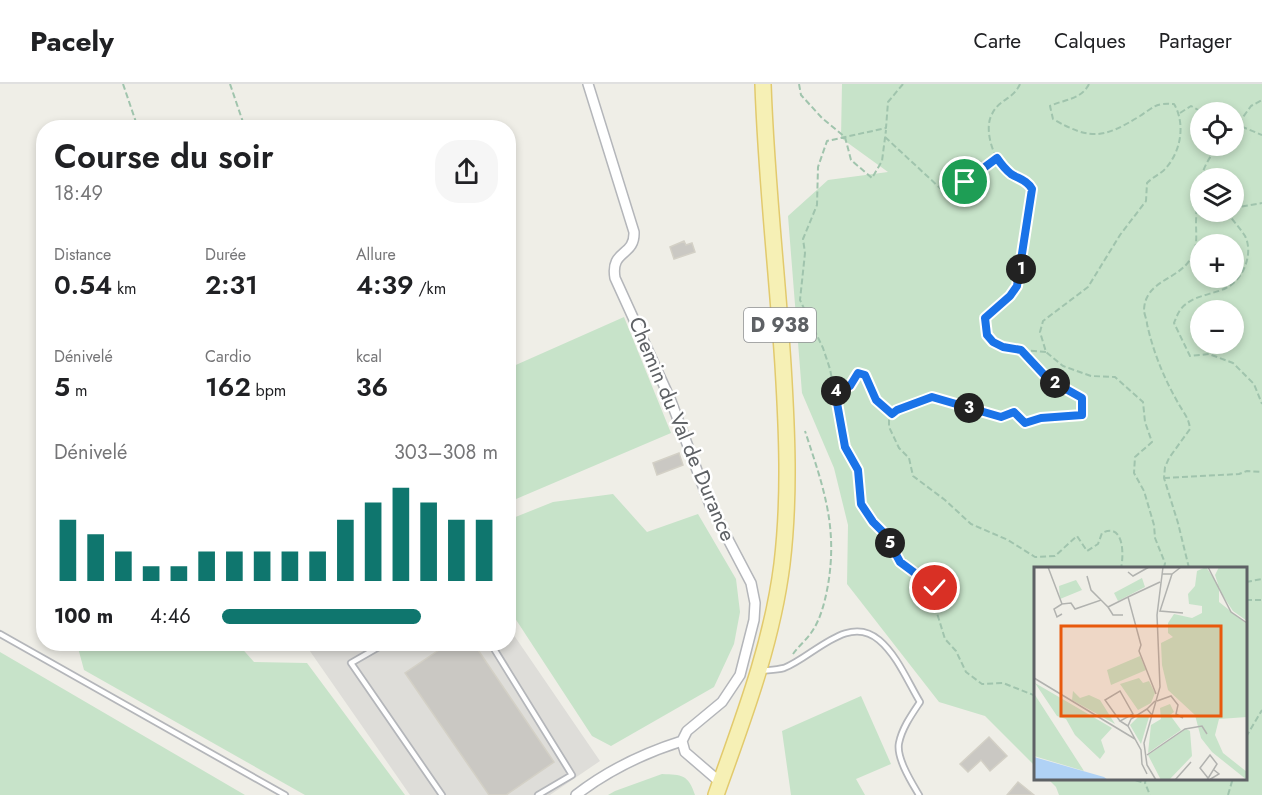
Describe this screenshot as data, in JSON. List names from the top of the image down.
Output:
{
  "streets": {
    "main road": ["D 938"],
    "street": ["Chemin du Val de Durance"]
  },
  "page": {
    "header": "Pacely",
    "nav": ["Carte", "Calques", "Partager"],
    "map_buttons": ["+", "−"],
    "heading": ["Course du soir", "18:49"],
    "stats": [
      ["Distance", "0.54 km"],
      ["Durée", "2:31"],
      ["Allure", "4:39 /km"],
      ["Dénivelé", "5 m"],
      ["Cardio", "162 bpm"],
      ["kcal", "36"]
    ],
    "pins": [
      "1",
      "2",
      "4",
      "3",
      "5"
    ],
    "chart": ["Dénivelé", "303–308 m"],
    "list": [
      {
        "name": "100 m",
        "note": "4:46"
      }
    ]
  }
}
